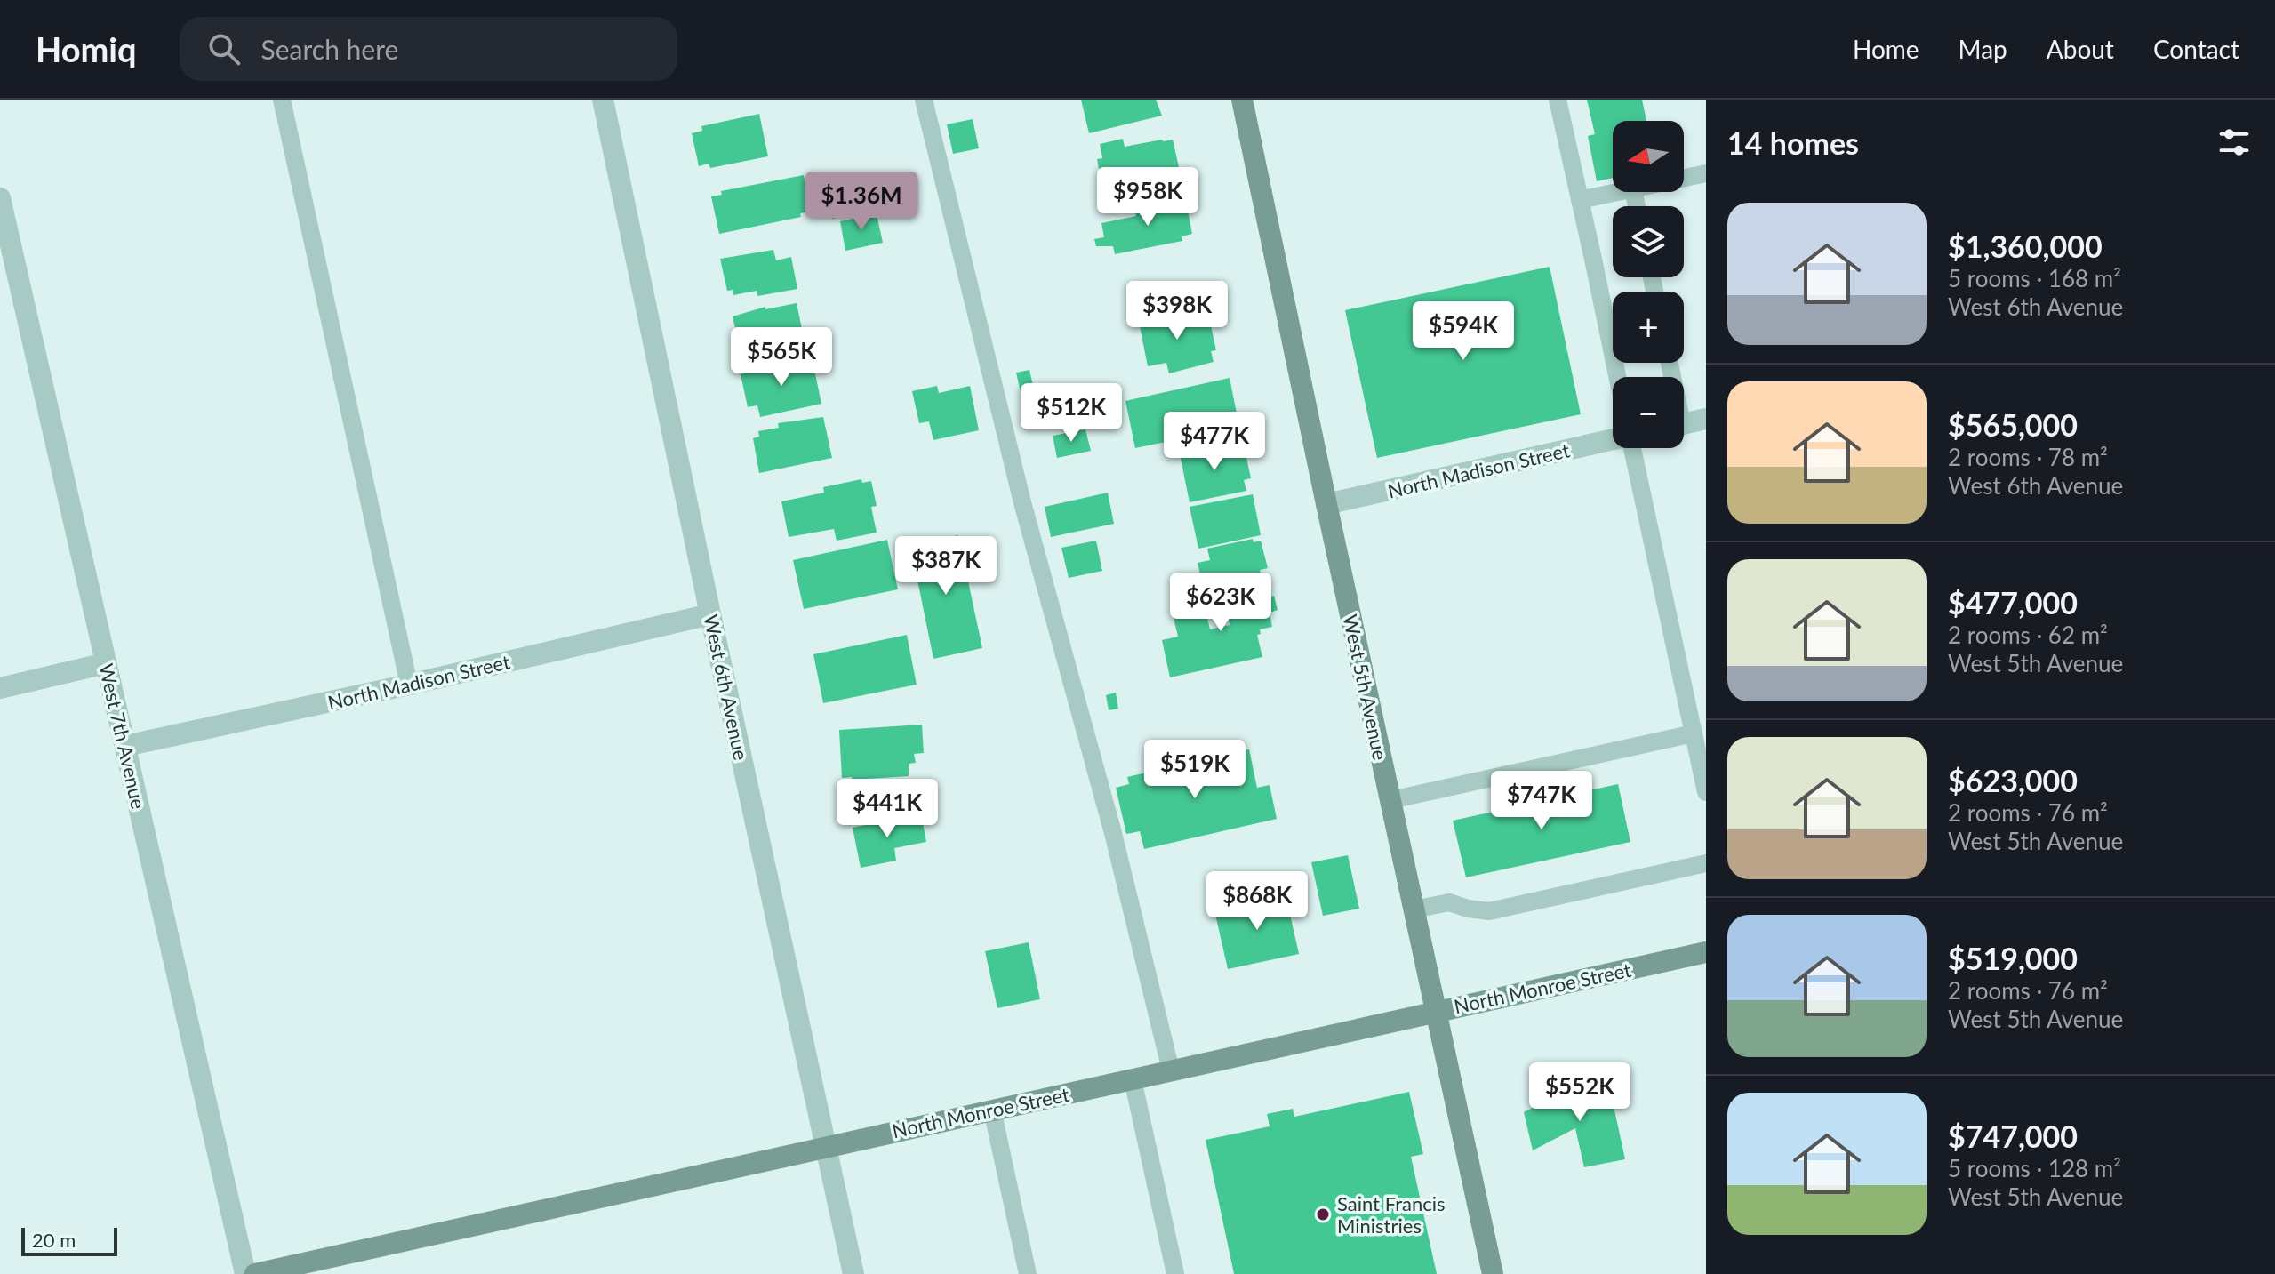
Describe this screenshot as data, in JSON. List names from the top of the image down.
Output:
{
  "streets": {
    "street": [
      "North Madison Street",
      "West 6th Avenue",
      "West 5th Avenue",
      "West 7th Avenue",
      "North Monroe Street"
    ]
  },
  "crossings": [
    ["North Madison Street", "West 6th Avenue"],
    ["North Madison Street", "West 5th Avenue"],
    ["North Madison Street", "West 7th Avenue"],
    ["West 6th Avenue", "North Monroe Street"],
    ["West 5th Avenue", "North Monroe Street"]
  ],
  "places": ["Saint Francis Ministries"],
  "scale_bar": "20 m",
  "north": "left",
  "page": {
    "header": "Homiq",
    "search": "Search here",
    "nav": [
      "Home",
      "Map",
      "About",
      "Contact"
    ],
    "heading": "14 homes",
    "map_buttons": ["+", "−"],
    "price": [
      "$958K",
      "$1.36M",
      "$398K",
      "$594K",
      "$565K",
      "$512K",
      "$477K",
      "$387K",
      "$623K",
      "$519K",
      "$747K",
      "$441K",
      "$868K",
      "$552K"
    ],
    "list": [
      {
        "name": "$1,360,000",
        "note": "5 rooms · 168 m² · West 6th Avenue"
      },
      {
        "name": "$565,000",
        "note": "2 rooms · 78 m² · West 6th Avenue"
      },
      {
        "name": "$477,000",
        "note": "2 rooms · 62 m² · West 5th Avenue"
      },
      {
        "name": "$623,000",
        "note": "2 rooms · 76 m² · West 5th Avenue"
      },
      {
        "name": "$519,000",
        "note": "2 rooms · 76 m² · West 5th Avenue"
      },
      {
        "name": "$747,000",
        "note": "5 rooms · 128 m² · West 5th Avenue"
      }
    ],
    "scale": "20 m"
  }
}
